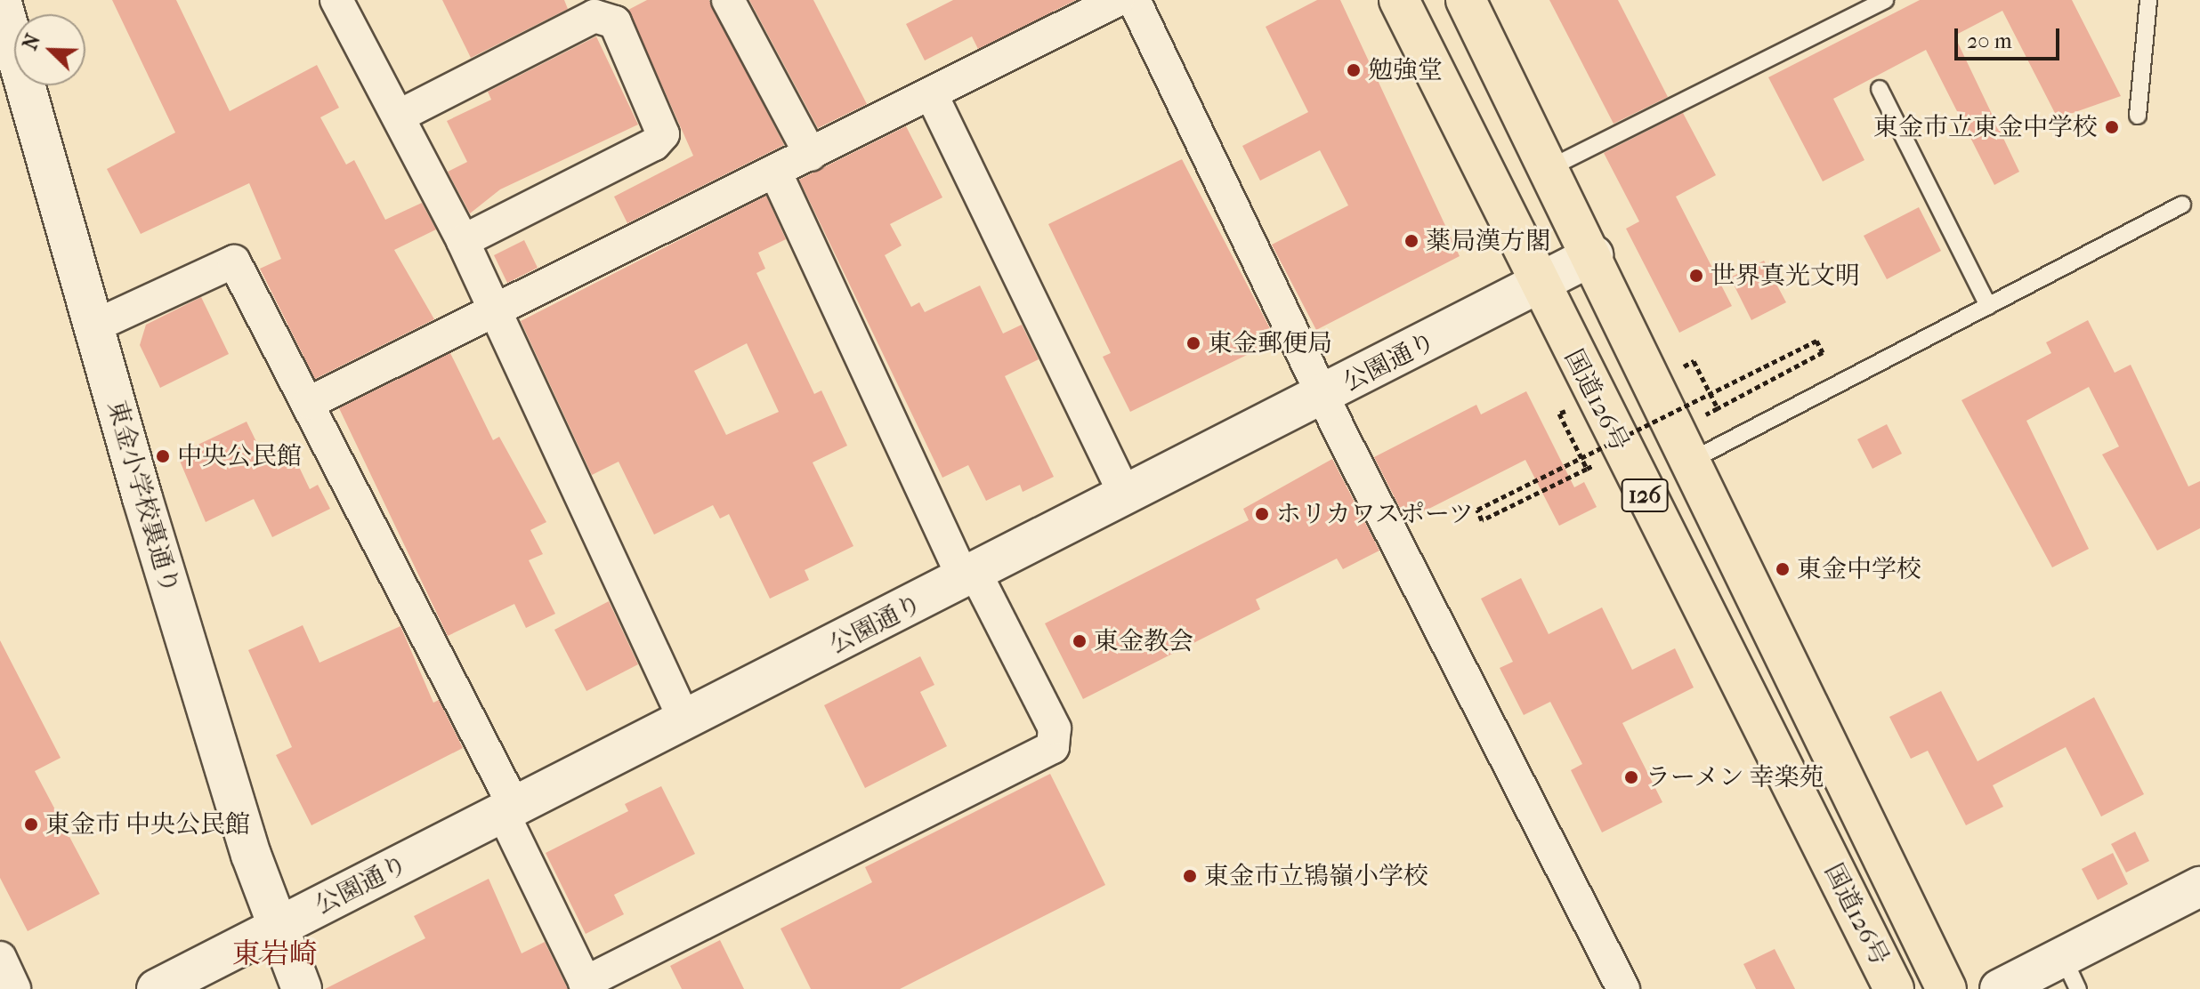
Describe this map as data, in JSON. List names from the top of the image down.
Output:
{
  "streets": {
    "highway": ["国道126号", "126"],
    "street": ["公園通り", "東金小学校裏通り"]
  },
  "crossings": [
    ["公園通り", "国道126号"],
    ["公園通り", "東金小学校裏通り"]
  ],
  "districts": ["東岩崎"],
  "places": [
    "勉強堂",
    "東金市立東金中学校",
    "薬局漢方閣",
    "世界真光文明",
    "東金郵便局",
    "中央公民館",
    "ホリカワスポーツ",
    "東金中学校",
    "東金教会",
    "ラーメン 幸楽苑",
    "東金市 中央公民館",
    "東金市立鴇嶺小学校"
  ],
  "scale_bar": "20 m",
  "north": "top left"
}
